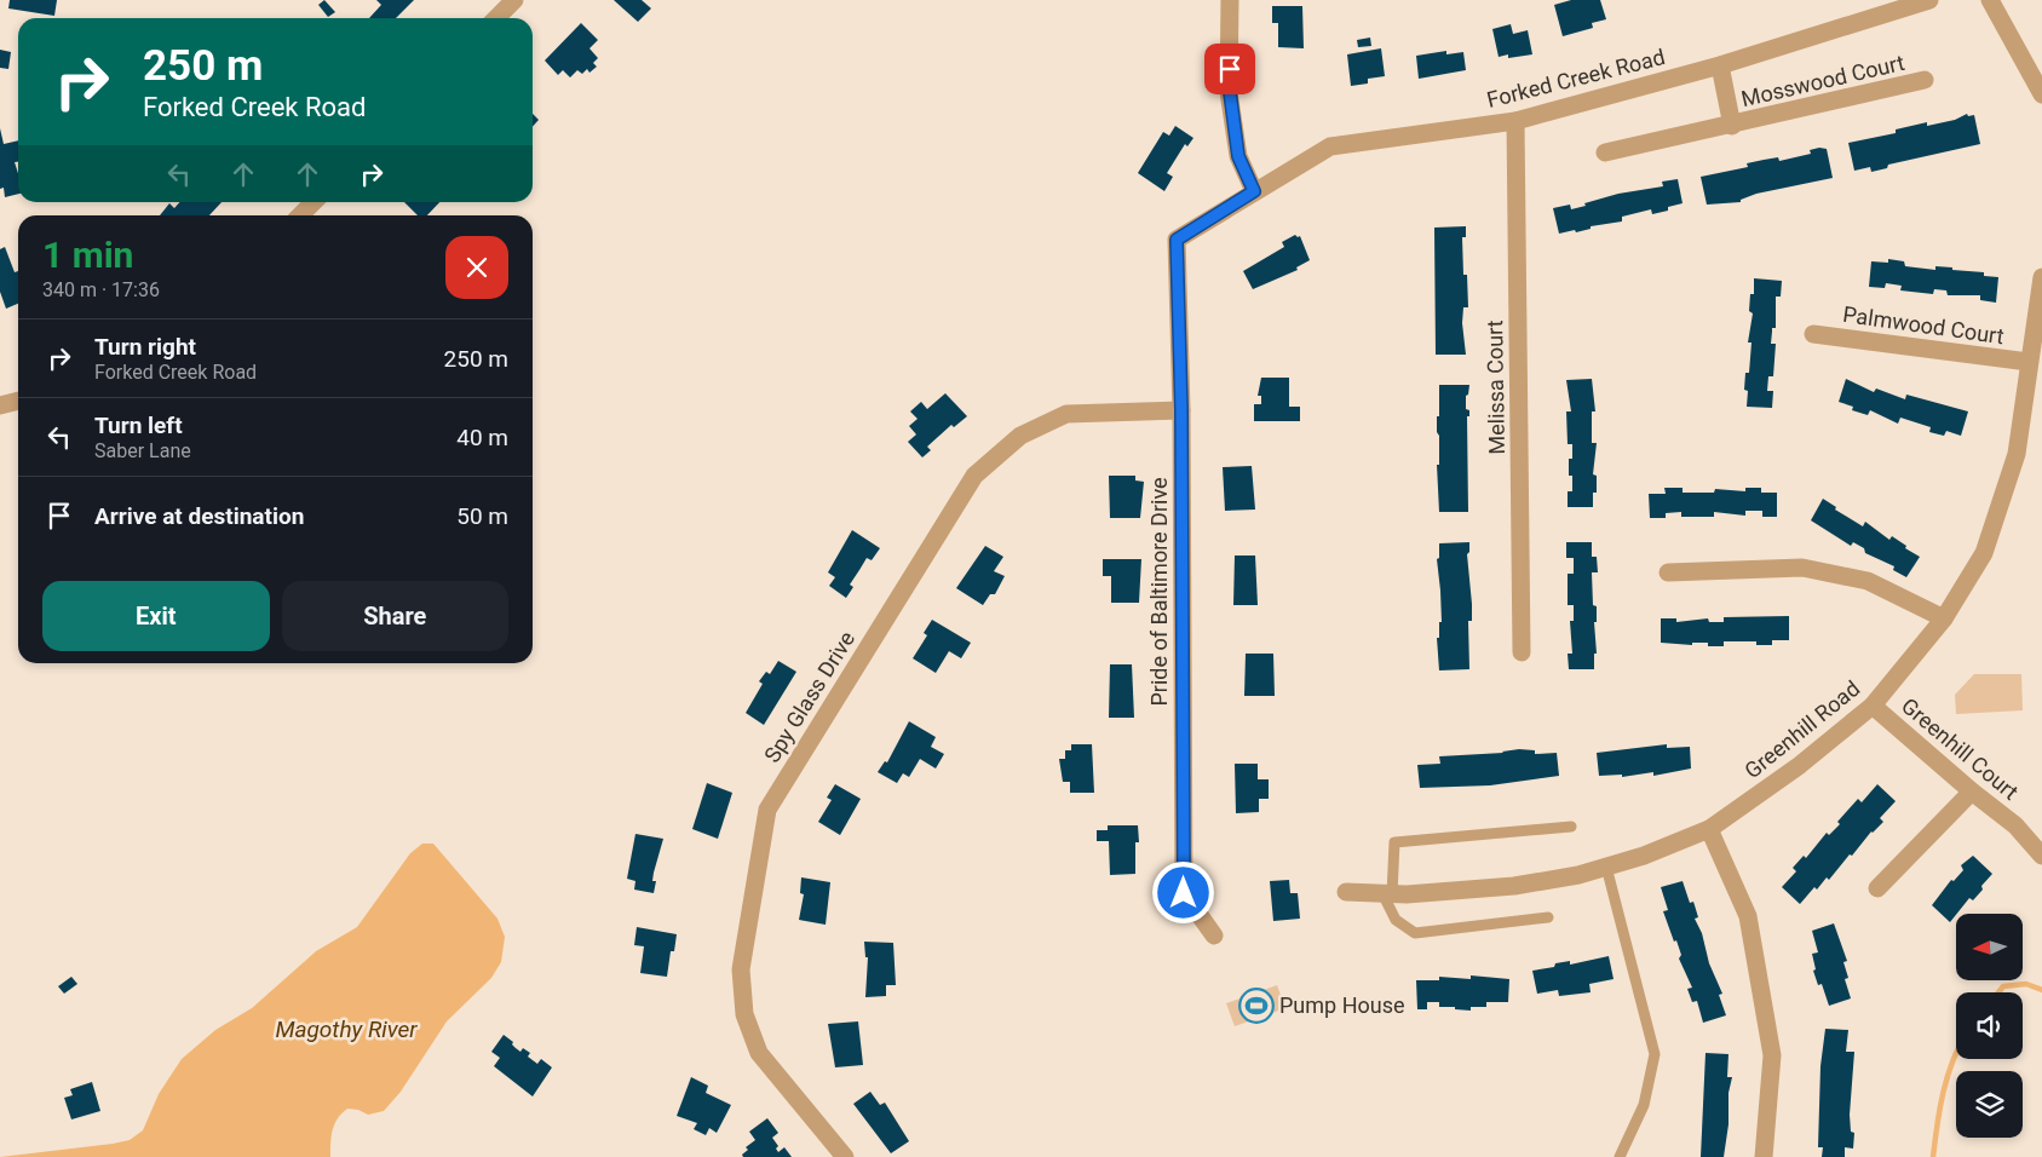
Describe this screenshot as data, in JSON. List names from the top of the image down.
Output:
{
  "streets": {
    "street": [
      "Forked Creek Road",
      "Mosswood Court",
      "Palmwood Court",
      "Melissa Court",
      "Pride of Baltimore Drive",
      "Spy Glass Drive",
      "Greenhill Road",
      "Greenhill Court"
    ]
  },
  "crossings": [
    ["Forked Creek Road", "Mosswood Court"],
    ["Forked Creek Road", "Melissa Court"],
    ["Forked Creek Road", "Pride of Baltimore Drive"],
    ["Palmwood Court", "Greenhill Road"],
    ["Pride of Baltimore Drive", "Spy Glass Drive"],
    ["Greenhill Road", "Greenhill Court"]
  ],
  "water": ["Magothy River"],
  "places": {
    "sports": ["Pump House"]
  },
  "north": "left",
  "page": {
    "turn": ["250 m", "Forked Creek Road"],
    "heading": ["1 min", "340 m · 17:36"],
    "list": [
      {
        "name": "Turn right",
        "note": "Forked Creek Road",
        "value": "250 m"
      },
      {
        "name": "Turn left",
        "note": "Saber Lane",
        "value": "40 m"
      },
      {
        "name": "Arrive at destination",
        "value": "50 m"
      }
    ],
    "buttons": ["Exit", "Share"]
  }
}
